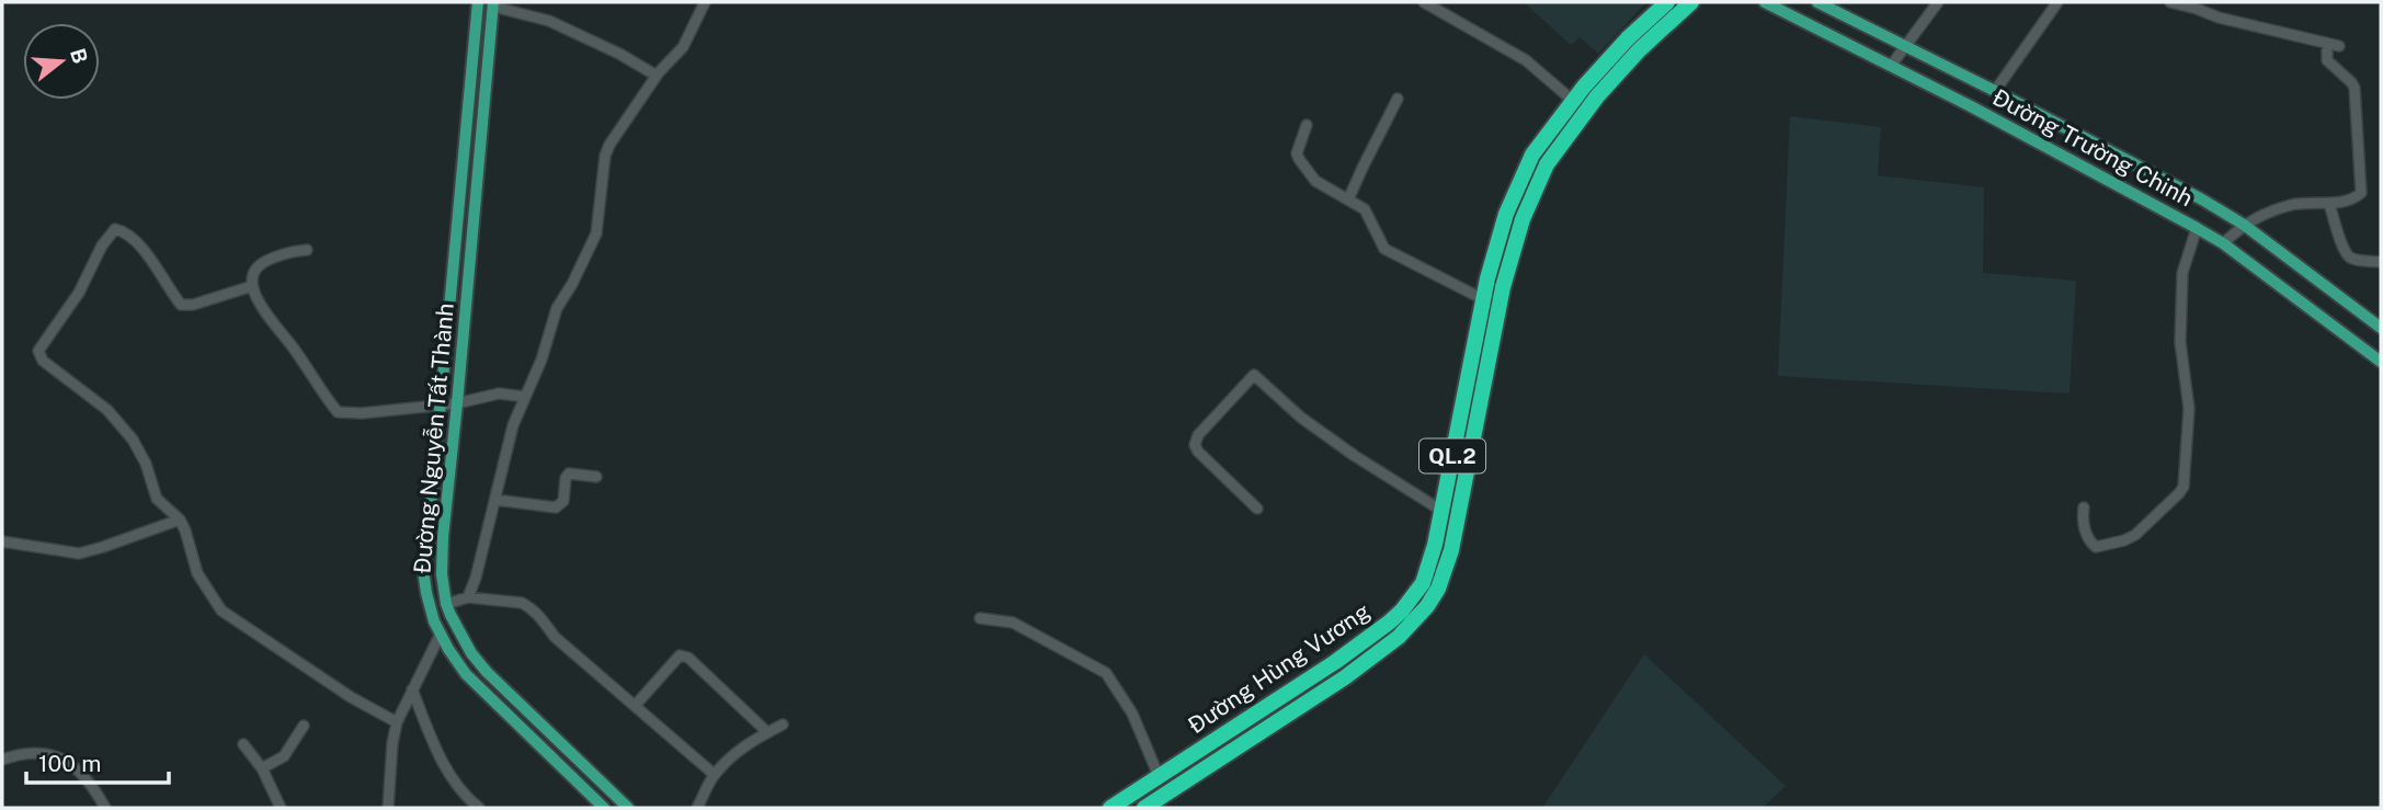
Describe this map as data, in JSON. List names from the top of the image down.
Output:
{
  "streets": {
    "highway": ["QL.2", "Đường Hùng Vương"],
    "main road": ["Đường Trường Chinh", "Đường Nguyễn Tất Thành"]
  },
  "scale_bar": "100 m",
  "north": "right"
}
